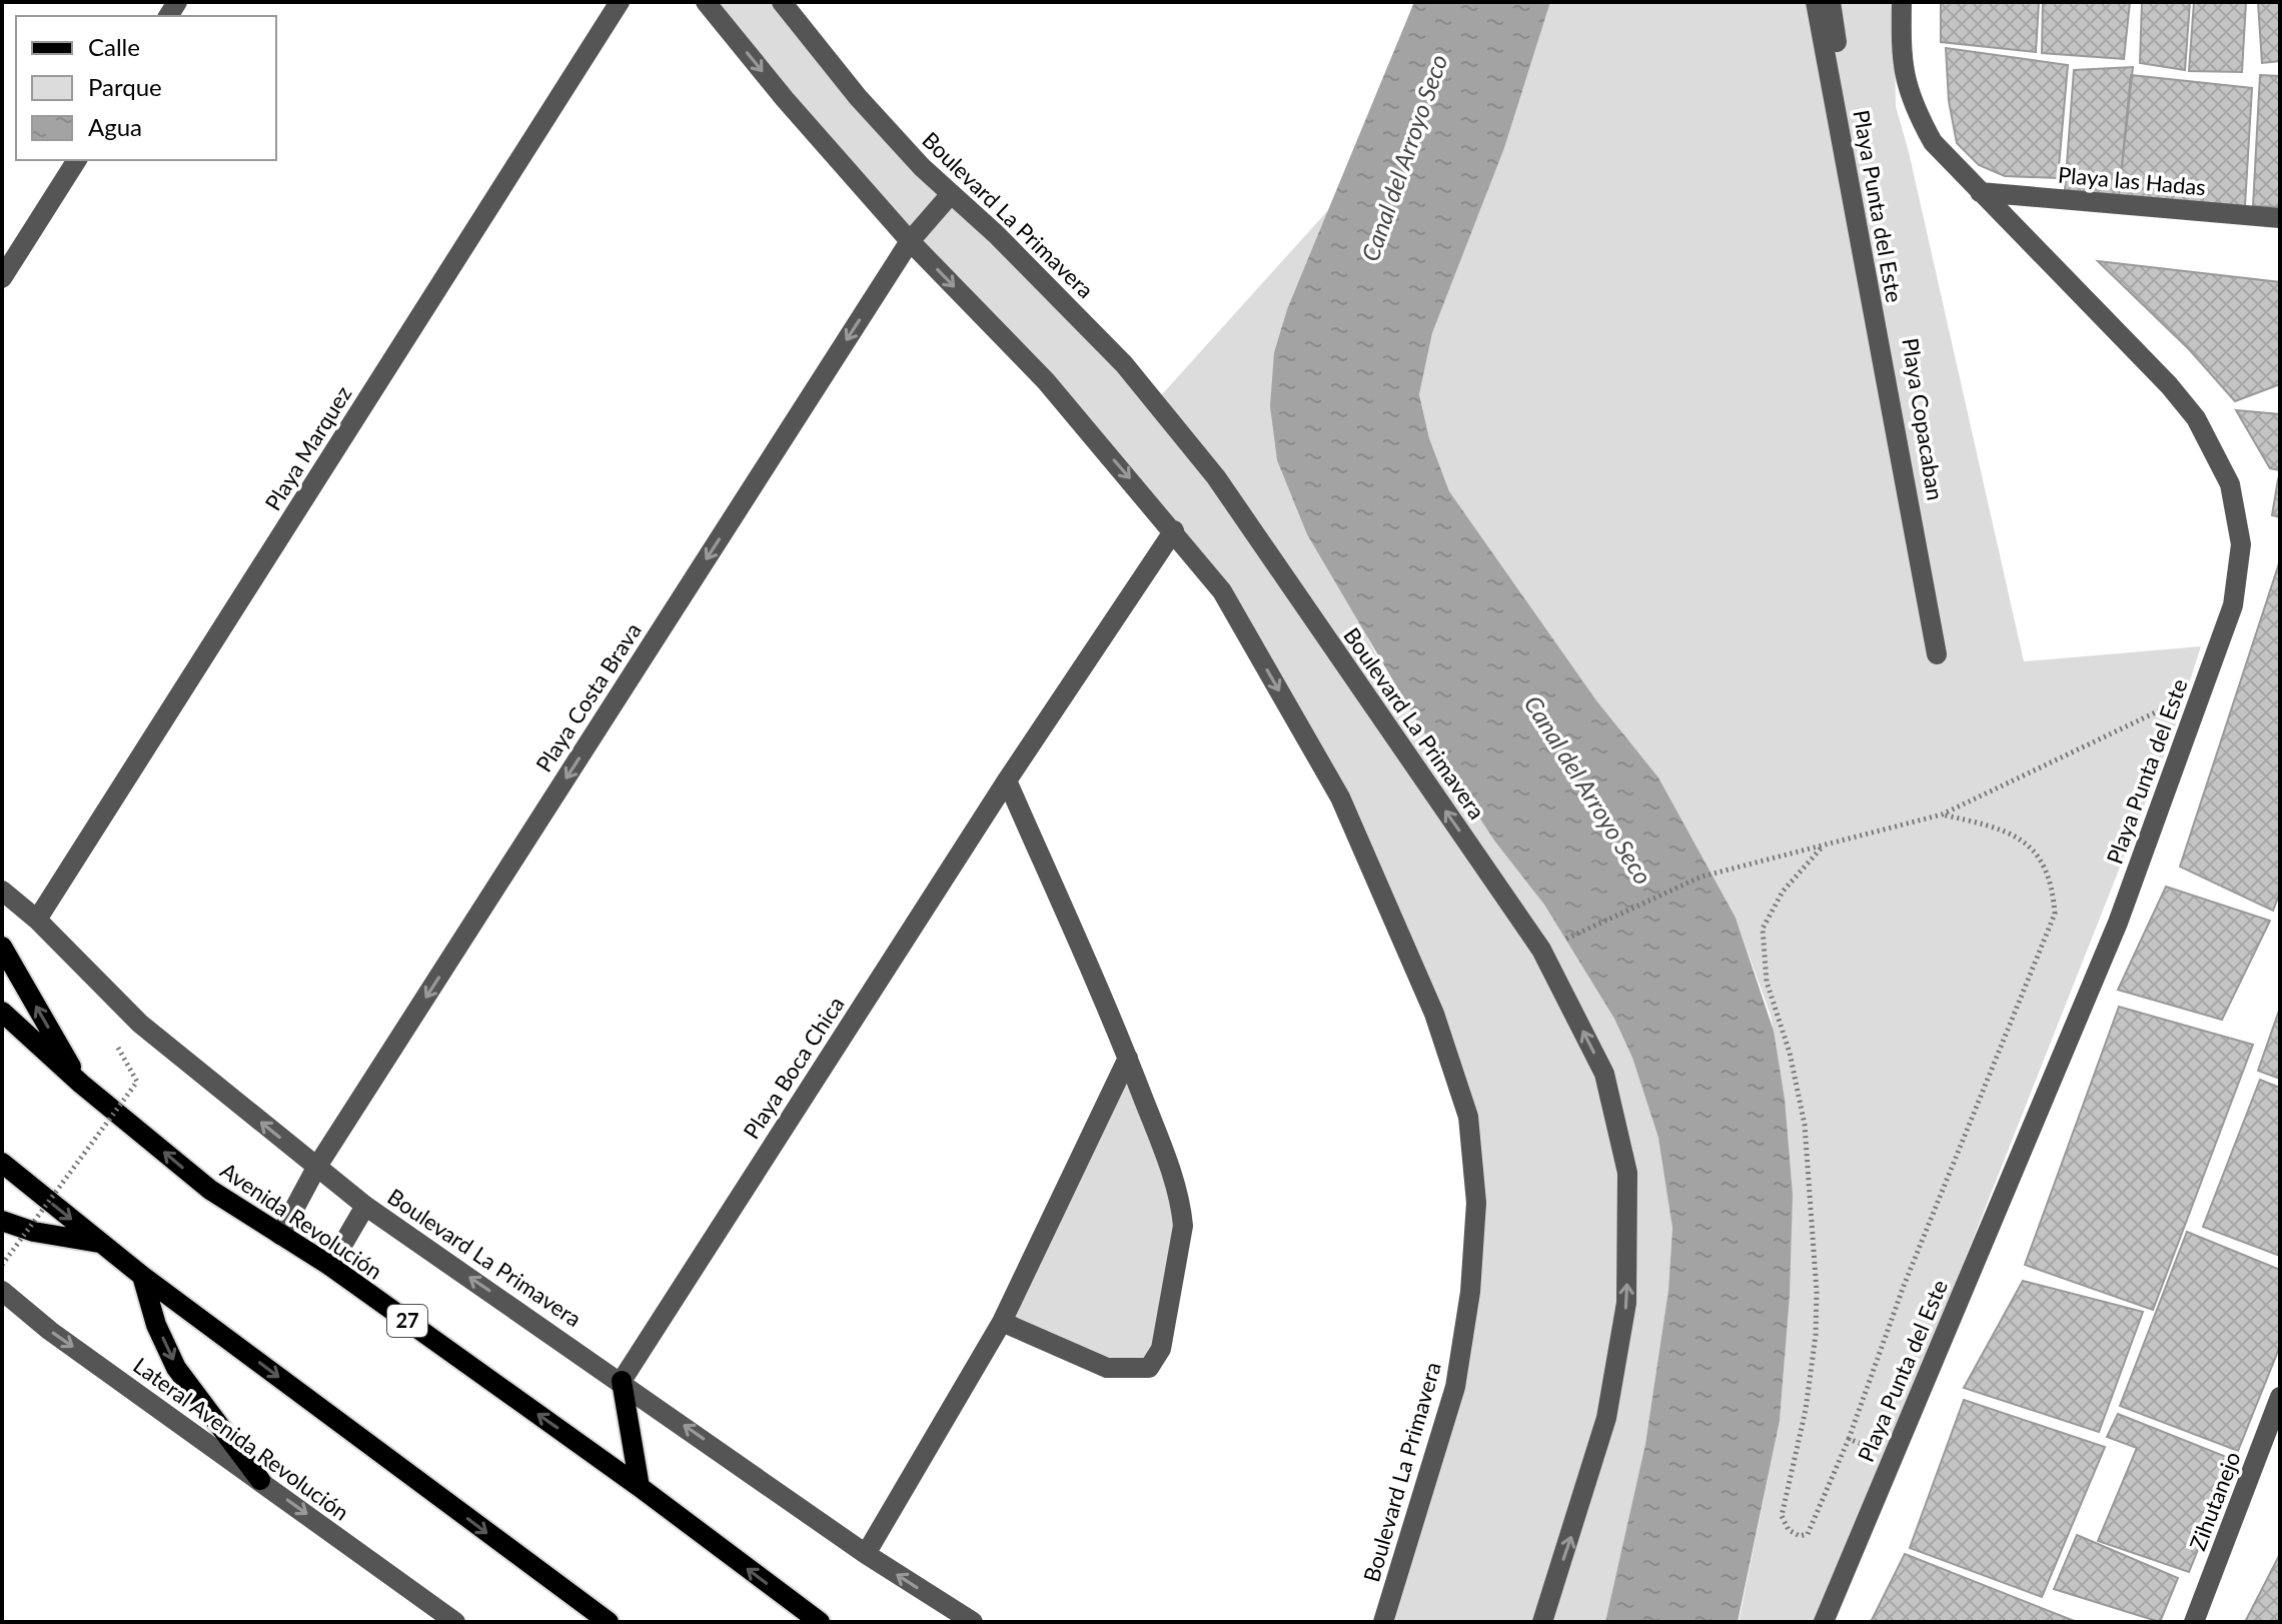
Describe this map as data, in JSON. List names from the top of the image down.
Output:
{
  "streets": {
    "main road": ["Avenida Revolución", "27"],
    "street": [
      "Playa las Hadas",
      "Playa Punta del Este",
      "Boulevard La Primavera",
      "Playa Copacaban",
      "Playa Marquez",
      "Playa Costa Brava",
      "Playa Boca Chica",
      "Lateral Avenida Revolución",
      "Zihutanejo"
    ]
  },
  "crossings": [
    ["Playa las Hadas", "Playa Punta del Este"],
    ["Playa Punta del Este", "Playa Copacaban"],
    ["Boulevard La Primavera", "Playa Marquez"],
    ["Boulevard La Primavera", "Playa Costa Brava"],
    ["Boulevard La Primavera", "Playa Boca Chica"],
    ["Playa Costa Brava", "Avenida Revolución"]
  ],
  "one_way": ["Playa Costa Brava", "Lateral Avenida Revolución"],
  "water": ["Canal del Arroyo Seco"],
  "legend": ["Calle", "Parque", "Agua"]
}
